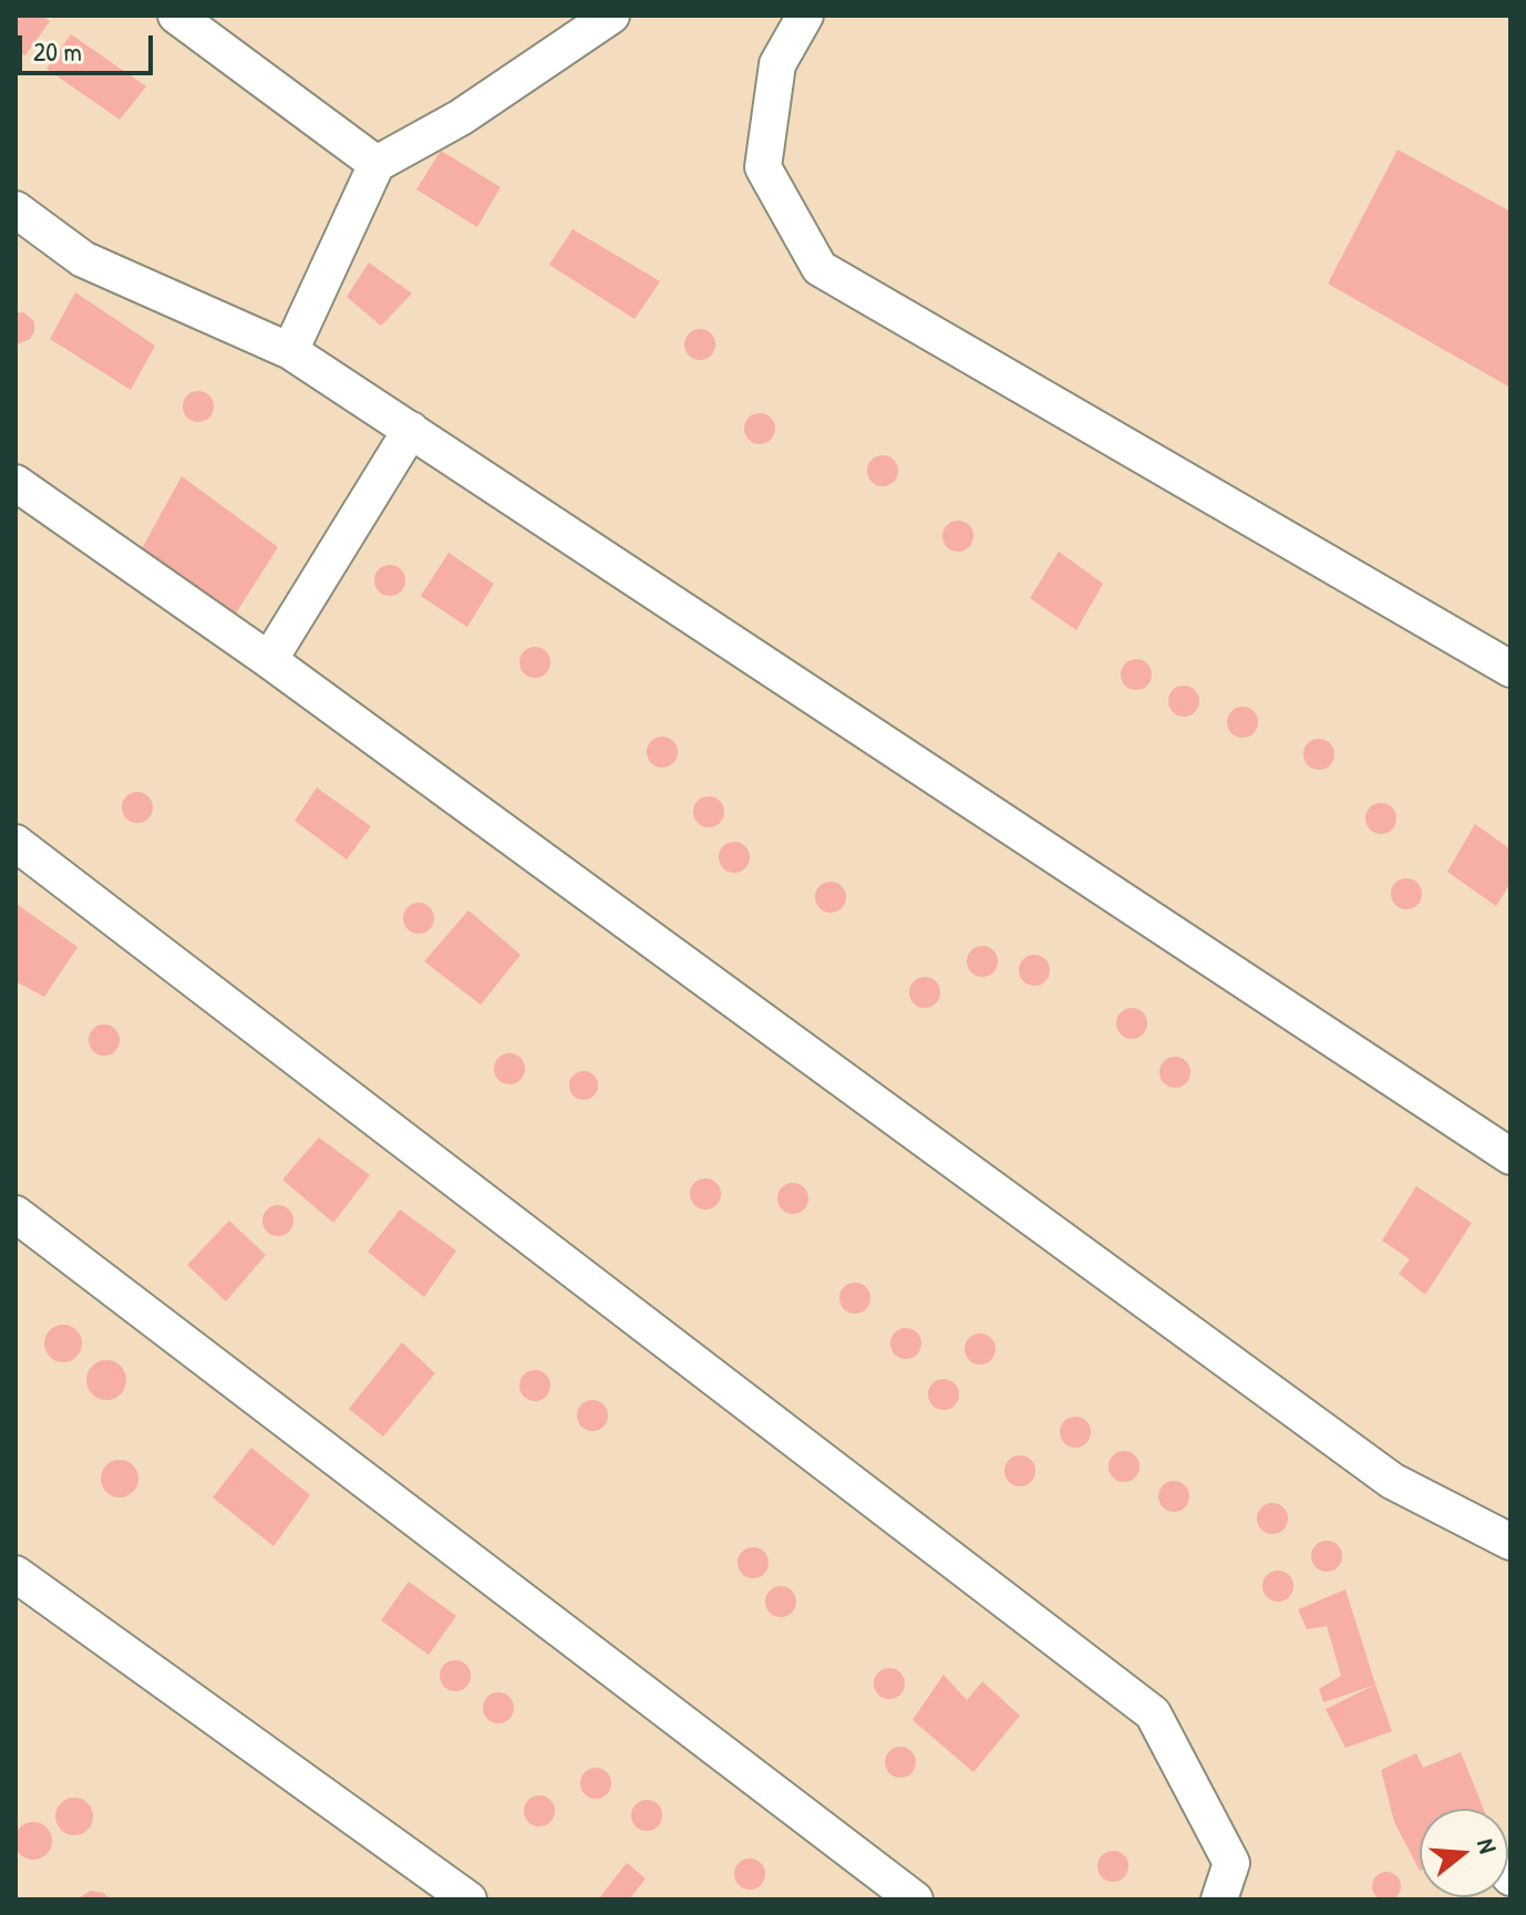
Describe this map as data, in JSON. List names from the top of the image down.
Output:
{
  "scale_bar": "20 m",
  "north": "right"
}
